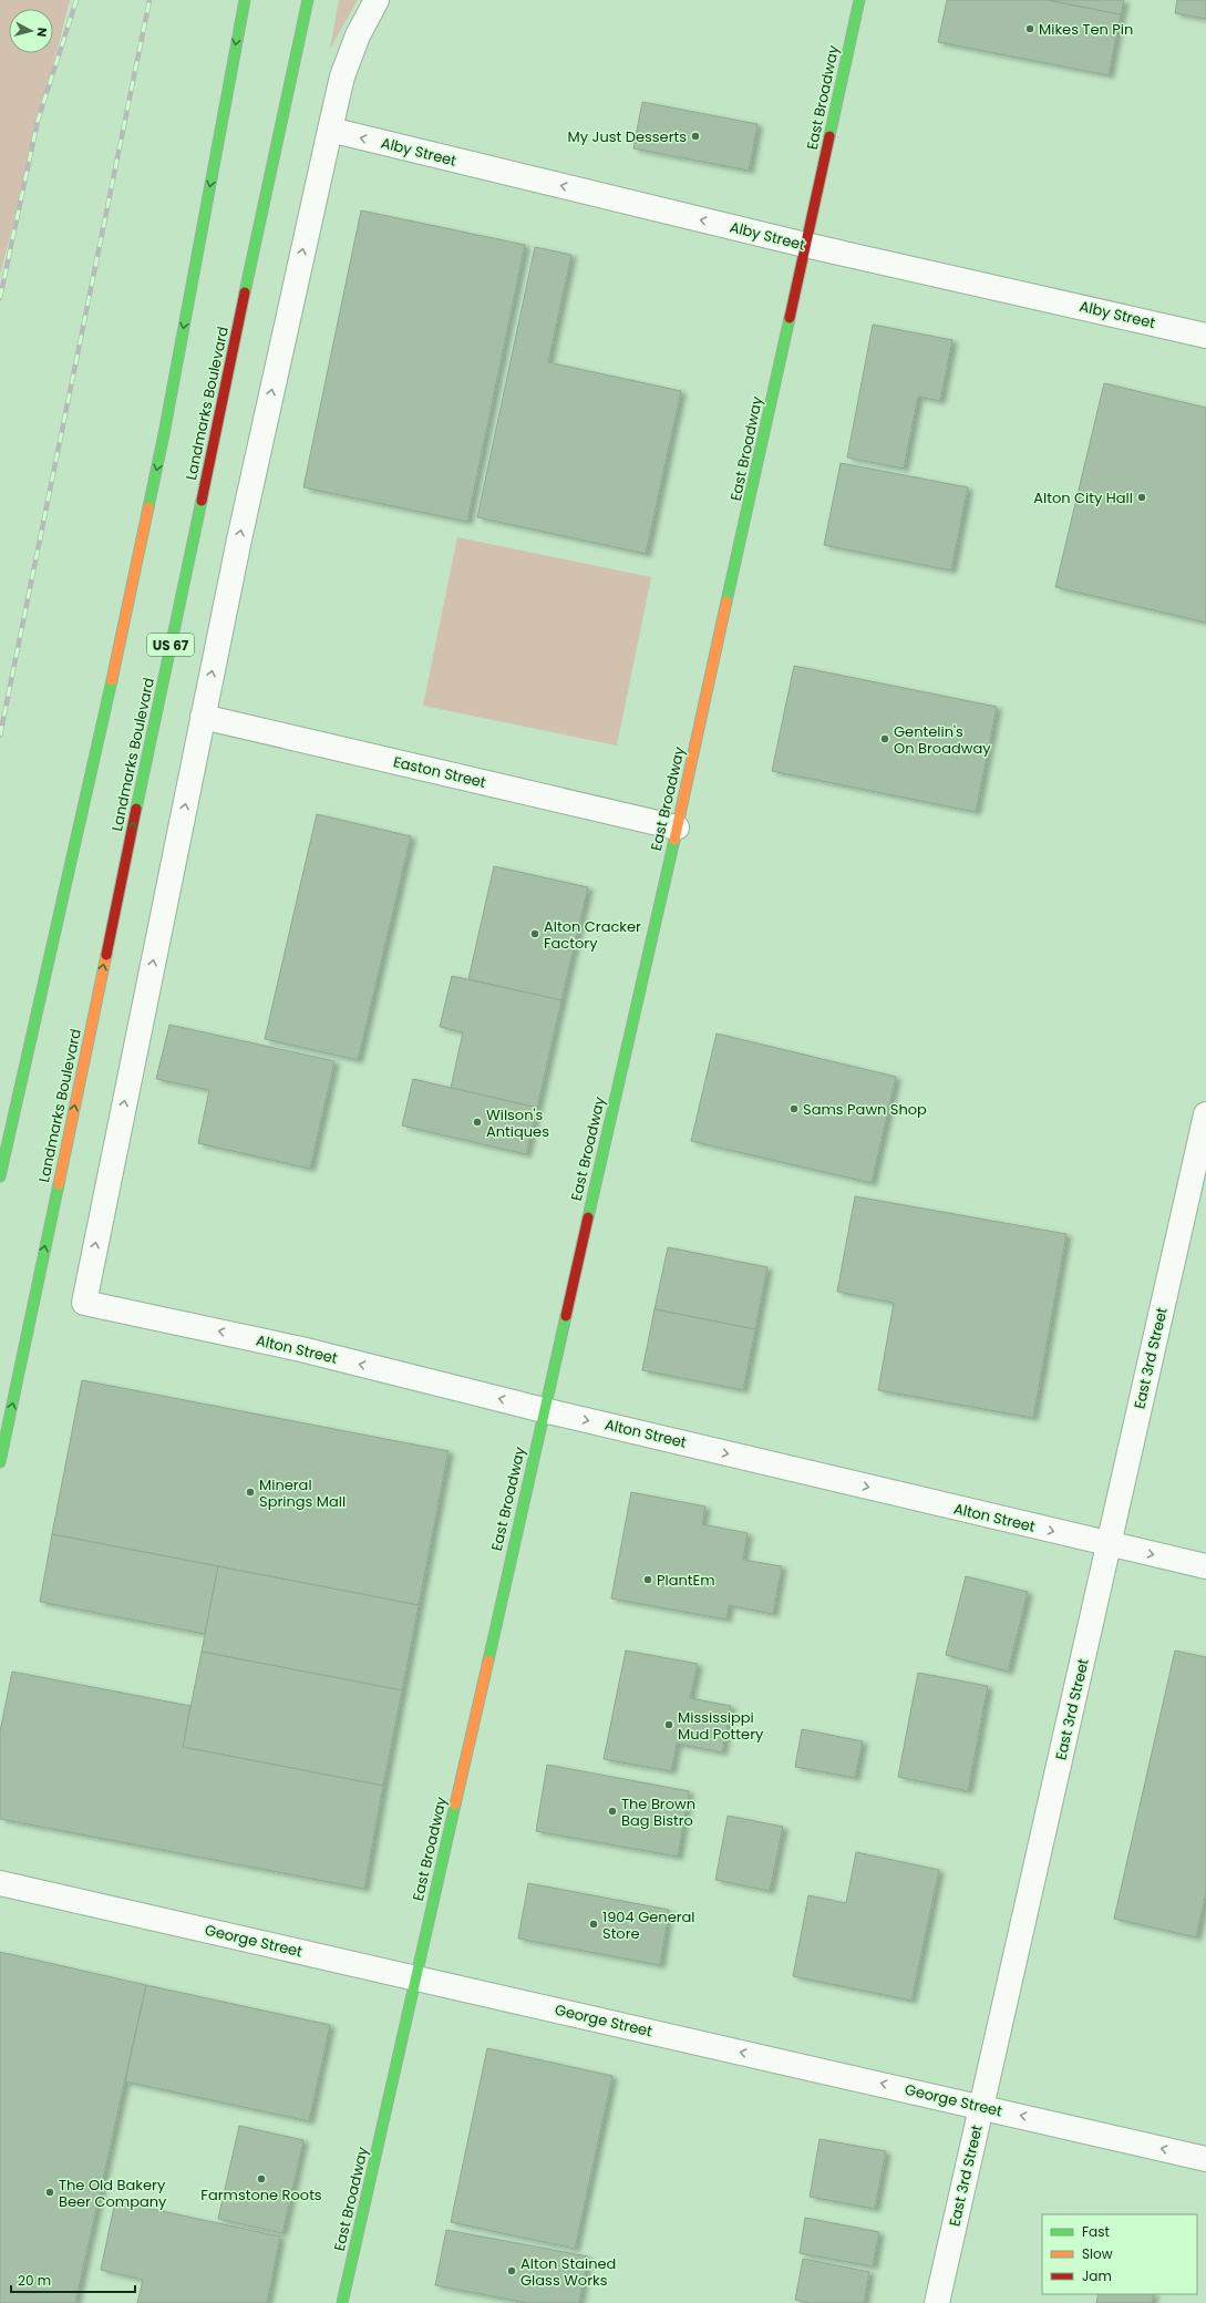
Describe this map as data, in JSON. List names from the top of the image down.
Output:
{
  "streets": {
    "main road": ["East Broadway", "Landmarks Boulevard", "US 67"],
    "street": [
      "Alby Street",
      "Easton Street",
      "Alton Street",
      "East 3rd Street",
      "George Street"
    ]
  },
  "crossings": [
    ["East Broadway", "Alby Street"],
    ["East Broadway", "Easton Street"],
    ["East Broadway", "Alton Street"],
    ["East Broadway", "George Street"],
    ["Easton Street", "Alton Street"],
    ["Alton Street", "East 3rd Street"],
    ["East 3rd Street", "George Street"]
  ],
  "one_way": ["Alby Street", "George Street"],
  "places": [
    "Mikes Ten Pin",
    "My Just Desserts",
    "Alton City Hall",
    "Gentelin's On Broadway",
    "Alton Cracker Factory",
    "Sams Pawn Shop",
    "Wilson's Antiques",
    "Mineral Springs Mall",
    "PlantEm",
    "Mississippi Mud Pottery",
    "The Brown Bag Bistro",
    "1904 General Store",
    "Farmstone Roots",
    "The Old Bakery Beer Company",
    "Alton Stained Glass Works"
  ],
  "legend": ["Fast", "Slow", "Jam"],
  "scale_bar": "20 m",
  "north": "right"
}
